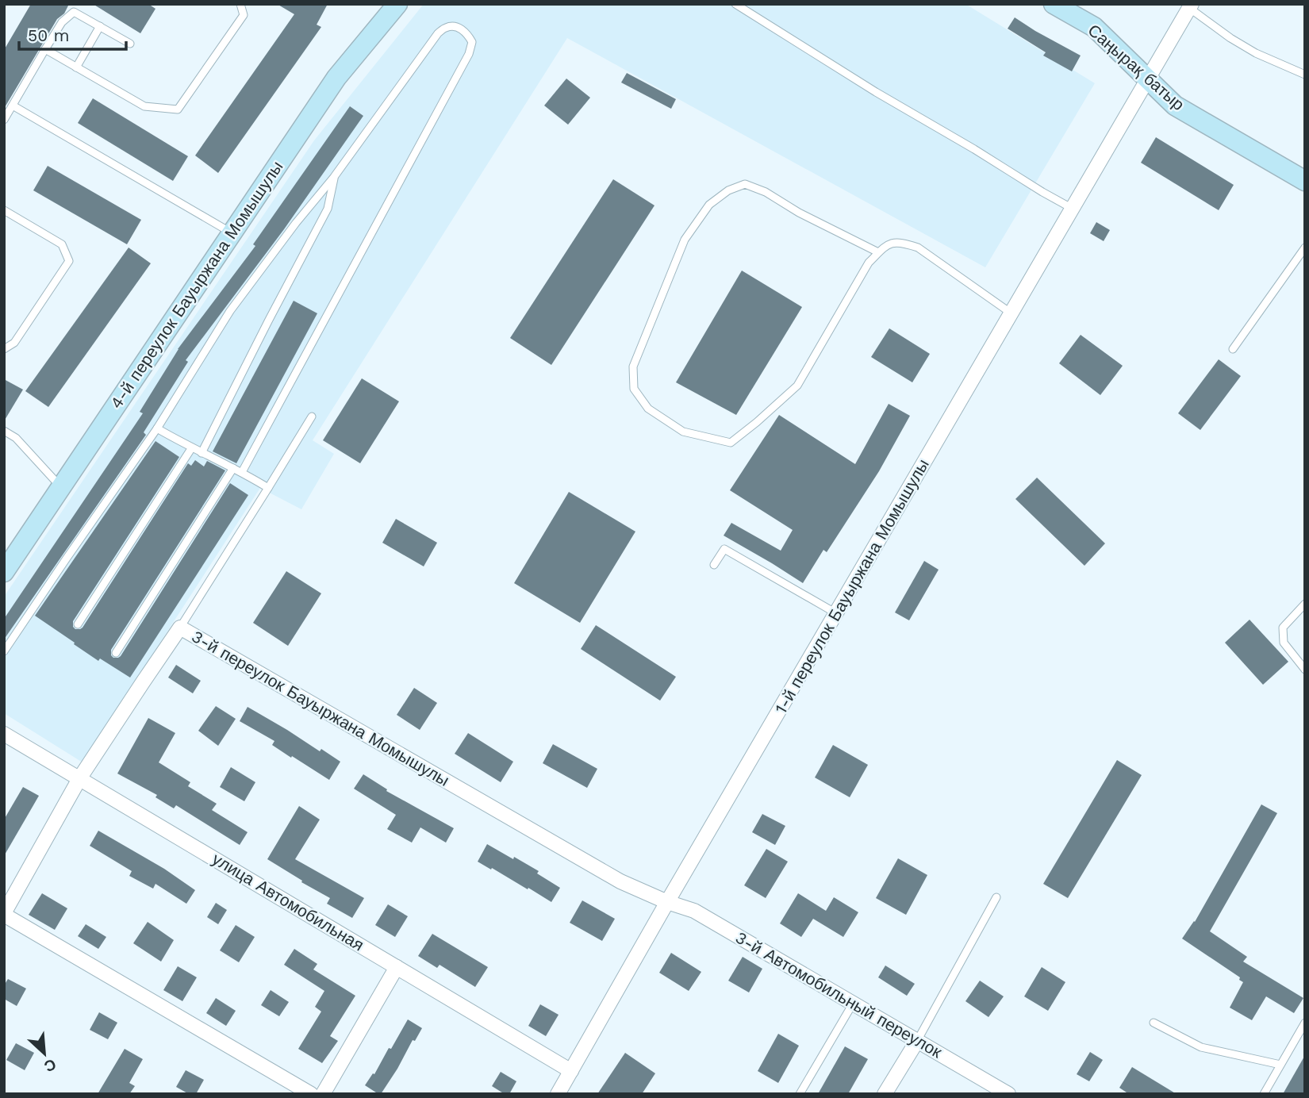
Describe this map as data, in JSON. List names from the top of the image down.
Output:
{
  "streets": {
    "street": [
      "Саңырақ батыр",
      "4-й переулок Бауыржана Момышулы",
      "1-й переулок Бауыржана Момышулы",
      "3-й переулок Бауыржана Момышулы",
      "улица Автомобильная",
      "3-й Автомобильный переулок"
    ]
  },
  "crossings": [
    ["Саңырақ батыр", "1-й переулок Бауыржана Момышулы"],
    ["1-й переулок Бауыржана Момышулы", "3-й переулок Бауыржана Момышулы"],
    ["1-й переулок Бауыржана Момышулы", "улица Автомобильная"],
    ["1-й переулок Бауыржана Момышулы", "3-й Автомобильный переулок"],
    ["3-й переулок Бауыржана Момышулы", "улица Автомобильная"],
    ["3-й переулок Бауыржана Момышулы", "3-й Автомобильный переулок"]
  ],
  "scale_bar": "50 m",
  "north": "bottom right"
}
